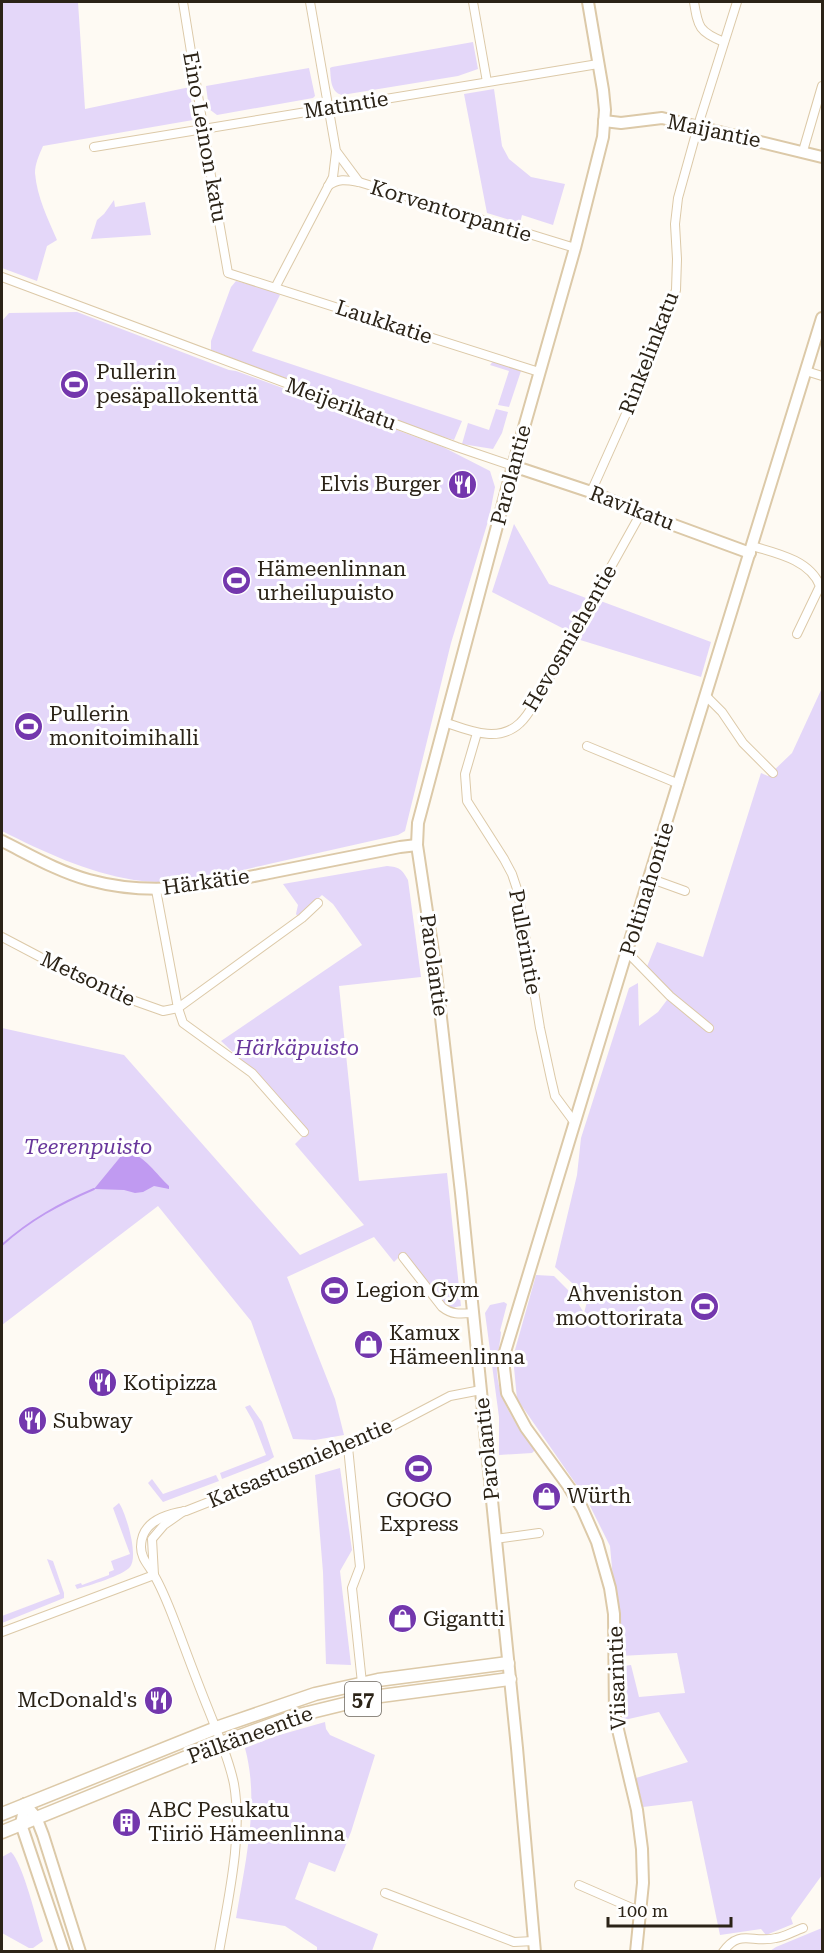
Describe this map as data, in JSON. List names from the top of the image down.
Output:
{
  "streets": {
    "main road": [
      "Maijantie",
      "Parolantie",
      "Ravikatu",
      "Härkätie",
      "Poltinahontie",
      "Viisarintie",
      "57",
      "Pälkäneentie"
    ],
    "street": [
      "Matintie",
      "Eino Leinon katu",
      "Korventorpantie",
      "Laukkatie",
      "Rinkelinkatu",
      "Meijerikatu",
      "Hevosmiehentie",
      "Pullerintie",
      "Metsontie",
      "Katsastusmiehentie"
    ]
  },
  "crossings": [
    ["Matintie", "Eino Leinon katu"],
    ["Matintie", "Parolantie"],
    ["Maijantie", "Rinkelinkatu"],
    ["Maijantie", "Parolantie"],
    ["Eino Leinon katu", "Laukkatie"],
    ["Korventorpantie", "Parolantie"],
    ["Laukkatie", "Parolantie"],
    ["Rinkelinkatu", "Ravikatu"],
    ["Meijerikatu", "Parolantie"],
    ["Meijerikatu", "Ravikatu"],
    ["Parolantie", "Ravikatu"],
    ["Parolantie", "Hevosmiehentie"],
    ["Parolantie", "Härkätie"],
    ["Parolantie", "Katsastusmiehentie"],
    ["Parolantie", "Pälkäneentie"],
    ["Ravikatu", "Hevosmiehentie"],
    ["Ravikatu", "Poltinahontie"],
    ["Hevosmiehentie", "Pullerintie"],
    ["Poltinahontie", "Pullerintie"],
    ["Poltinahontie", "Viisarintie"]
  ],
  "parks": ["Härkäpuisto", "Teerenpuisto"],
  "places": {
    "sports": [
      "Pullerin pesäpallokenttä",
      "Hämeenlinnan urheilupuisto",
      "Pullerin monitoimihalli",
      "Legion Gym",
      "Ahveniston moottorirata",
      "GOGO Express"
    ],
    "restaurant": [
      "Elvis Burger",
      "Kotipizza",
      "Subway",
      "McDonald's"
    ],
    "shop": ["Kamux Hämeenlinna", "Würth", "Gigantti"],
    "building": ["ABC Pesukatu Tiiriö Hämeenlinna"]
  },
  "scale_bar": "100 m"
}
